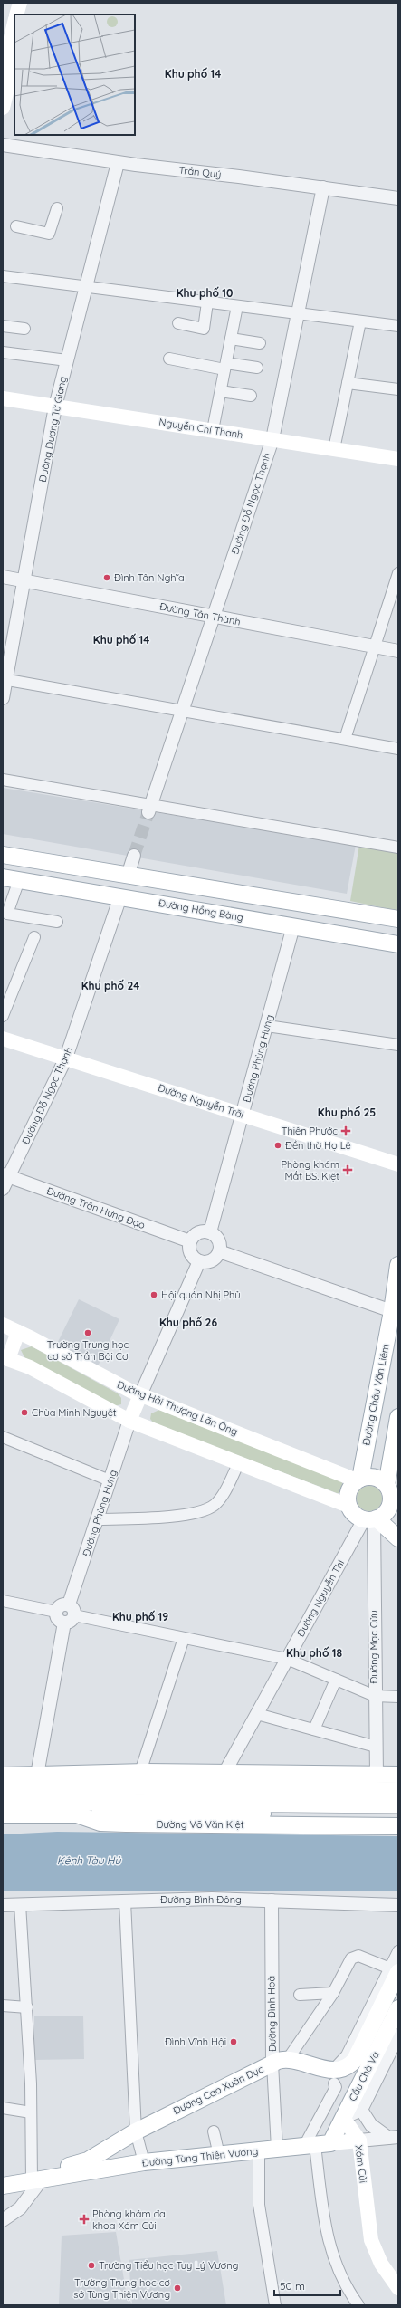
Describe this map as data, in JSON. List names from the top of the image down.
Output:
{
  "streets": {
    "highway": ["Đường Võ Văn Kiệt"],
    "main road": [
      "Nguyễn Chí Thanh",
      "Đường Hồng Bàng",
      "Đường Nguyễn Trãi",
      "Đường Châu Văn Liêm",
      "Đường Hải Thượng Lãn Ông",
      "Cầu Chà Và",
      "Đường Cao Xuân Dục",
      "Đường Tùng Thiện Vương",
      "Xóm Củi"
    ],
    "street": [
      "Trần Quý",
      "Đường Dương Tử Giang",
      "Đường Đỗ Ngọc Thạnh",
      "Đường Tân Thành",
      "Đường Phùng Hưng",
      "Đường Trần Hưng Đạo",
      "Đường Nguyễn Thi",
      "Đường Mạc Cửu",
      "Đường Bình Đông",
      "Đường Đình Hoà"
    ]
  },
  "crossings": [
    ["Trần Quý", "Đường Dương Tử Giang"],
    ["Trần Quý", "Đường Đỗ Ngọc Thạnh"],
    ["Nguyễn Chí Thanh", "Đường Dương Tử Giang"],
    ["Nguyễn Chí Thanh", "Đường Đỗ Ngọc Thạnh"],
    ["Đường Dương Tử Giang", "Đường Tân Thành"],
    ["Đường Đỗ Ngọc Thạnh", "Đường Tân Thành"],
    ["Đường Đỗ Ngọc Thạnh", "Đường Hồng Bàng"],
    ["Đường Đỗ Ngọc Thạnh", "Đường Nguyễn Trãi"],
    ["Đường Đỗ Ngọc Thạnh", "Đường Trần Hưng Đạo"],
    ["Đường Hồng Bàng", "Đường Phùng Hưng"],
    ["Đường Phùng Hưng", "Đường Nguyễn Trãi"],
    ["Đường Phùng Hưng", "Đường Trần Hưng Đạo"],
    ["Đường Châu Văn Liêm", "Đường Hải Thượng Lãn Ông"],
    ["Đường Châu Văn Liêm", "Đường Nguyễn Thi"],
    ["Đường Châu Văn Liêm", "Đường Mạc Cửu"],
    ["Đường Hải Thượng Lãn Ông", "Đường Nguyễn Thi"],
    ["Đường Hải Thượng Lãn Ông", "Đường Mạc Cửu"],
    ["Đường Nguyễn Thi", "Đường Mạc Cửu"],
    ["Đường Bình Đông", "Đường Đình Hoà"],
    ["Đường Đình Hoà", "Đường Cao Xuân Dục"],
    ["Đường Đình Hoà", "Đường Tùng Thiện Vương"],
    ["Cầu Chà Và", "Đường Tùng Thiện Vương"],
    ["Cầu Chà Và", "Xóm Củi"],
    ["Đường Cao Xuân Dục", "Đường Tùng Thiện Vương"],
    ["Đường Tùng Thiện Vương", "Xóm Củi"]
  ],
  "districts": [
    "Khu phố 14",
    "Khu phố 10",
    "Khu phố 14",
    "Khu phố 24",
    "Khu phố 25",
    "Khu phố 26",
    "Khu phố 19",
    "Khu phố 18"
  ],
  "water": ["Kênh Tàu Hủ"],
  "places": {
    "other": [
      "Đình Tân Nghĩa",
      "Đền thờ Họ Lê",
      "Hội quán Nhị Phủ",
      "Trường Trung học cơ sở Trần Bội Cơ",
      "Chùa Minh Nguyệt",
      "Đình Vĩnh Hội",
      "Trường Tiểu học Tuy Lý Vương",
      "Trường Trung học cơ sở Tùng Thiện Vương"
    ],
    "health": ["Thiên Phước", "Phòng khám Mắt BS. Kiệt", "Phòng khám đa khoa Xóm Củi"]
  },
  "scale_bar": "50 m"
}
